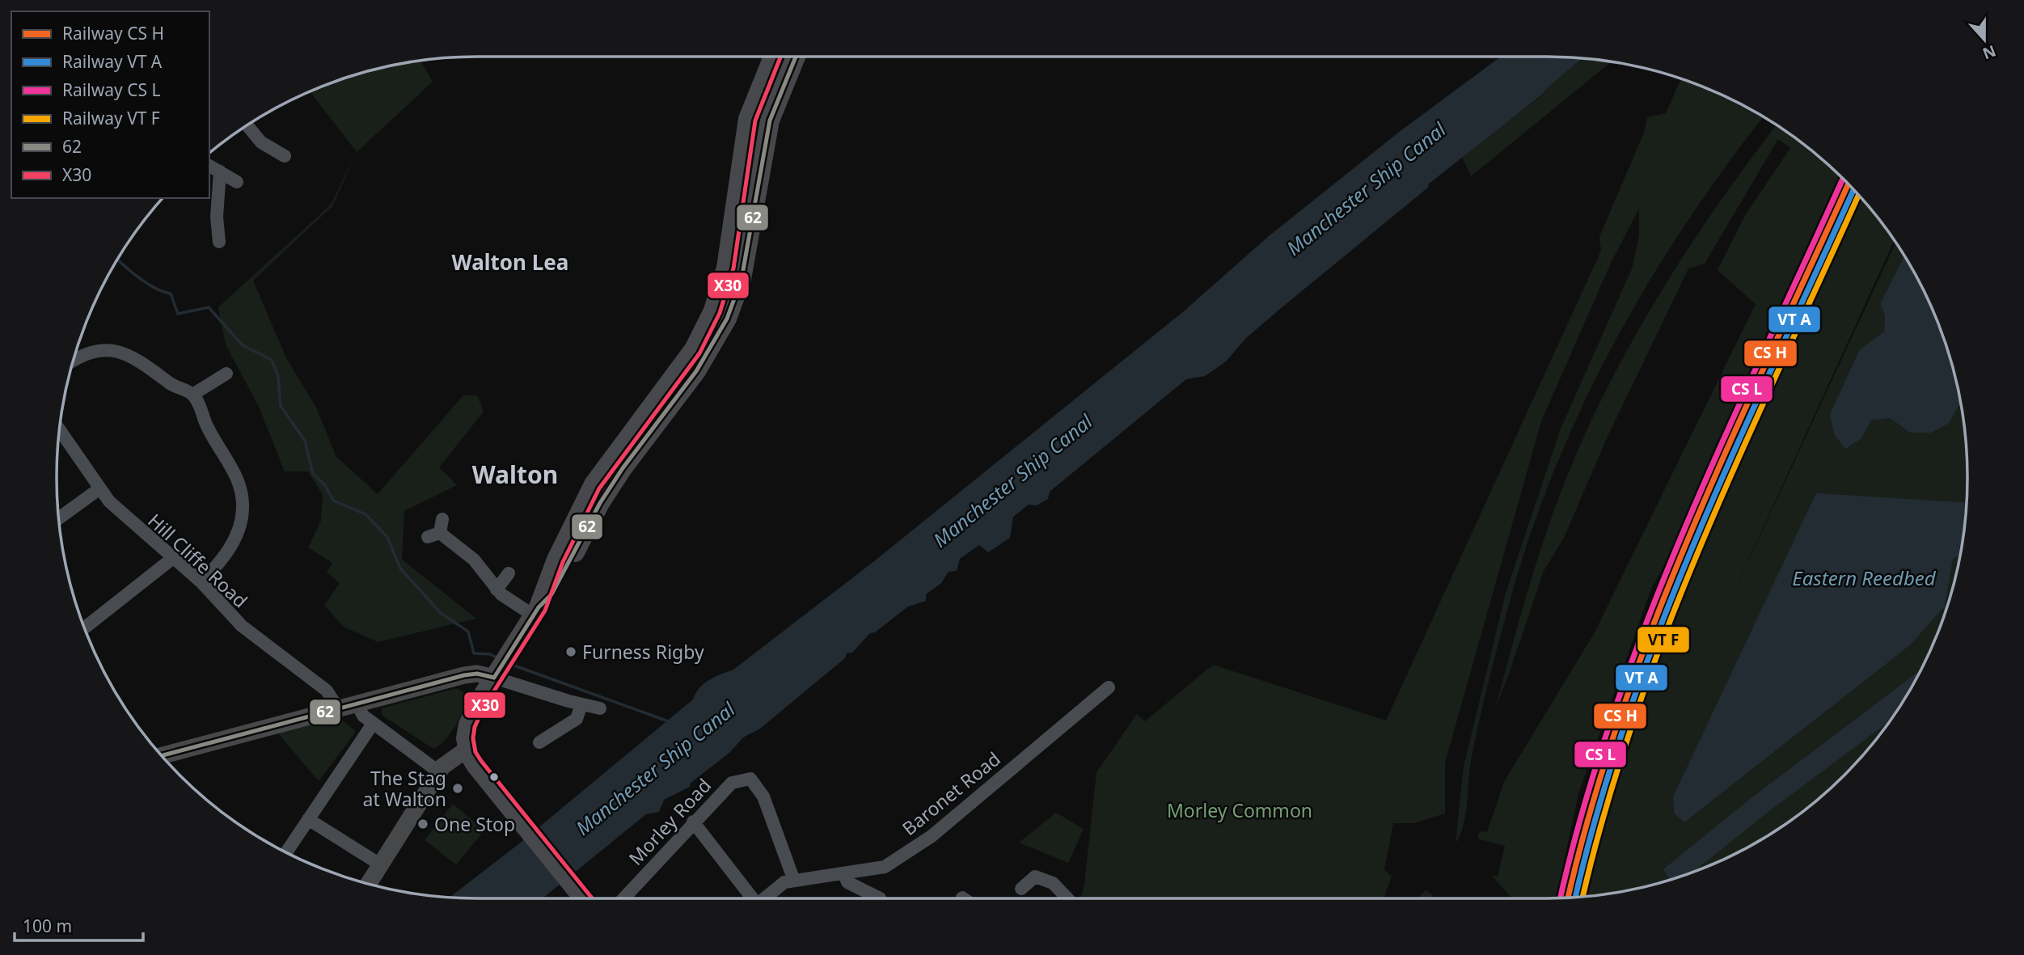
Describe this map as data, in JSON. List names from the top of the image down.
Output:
{
  "streets": {
    "street": ["Hill Cliffe Road", "Baronet Road", "Morley Road"]
  },
  "crossings": [
    ["Baronet Road", "Morley Road"]
  ],
  "districts": ["Walton Lea", "Walton"],
  "water": ["Manchester Ship Canal", "Eastern Reedbed"],
  "parks": ["Morley Common"],
  "places": ["Furness Rigby", "The Stag at Walton", "One Stop"],
  "lines": ["transit line 62", "transit line X30"],
  "legend": [
    "Railway CS H",
    "Railway VT A",
    "Railway CS L",
    "Railway VT F",
    "62",
    "X30"
  ],
  "scale_bar": "100 m",
  "north": "bottom"
}
